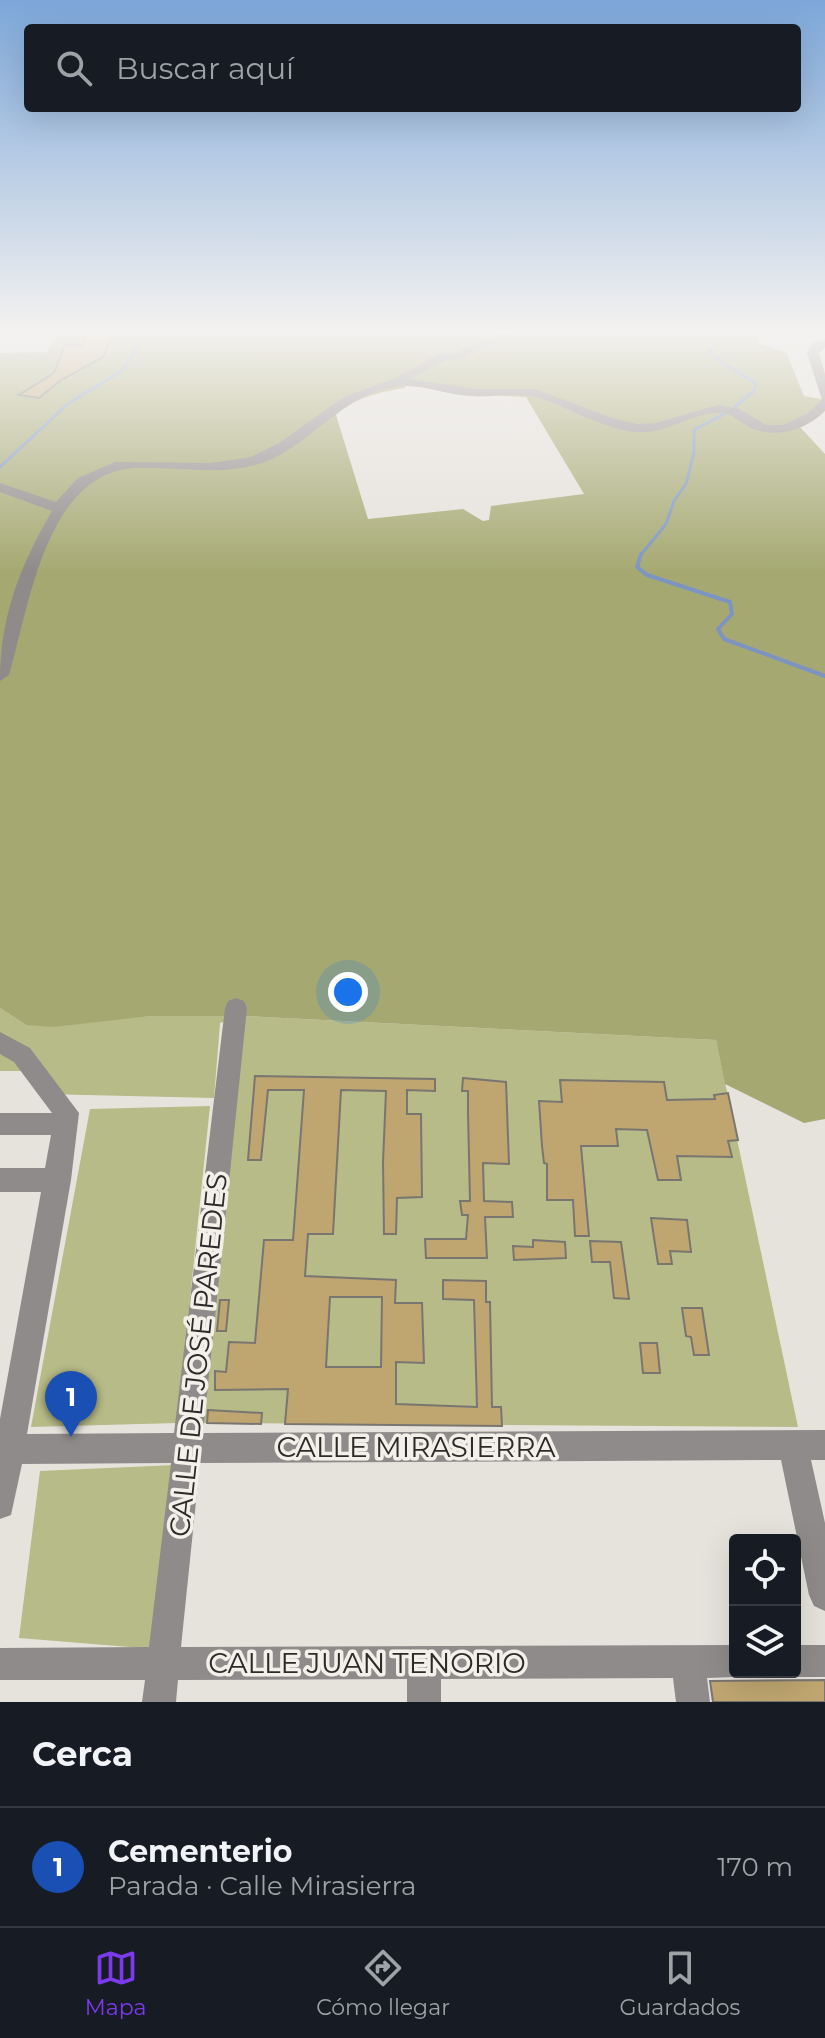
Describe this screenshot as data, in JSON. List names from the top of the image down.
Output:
{
  "streets": {
    "street": ["CALLE DE JOSÉ PAREDES", "CALLE MIRASIERRA", "CALLE JUAN TENORIO"]
  },
  "crossings": [
    ["CALLE DE JOSÉ PAREDES", "CALLE MIRASIERRA"],
    ["CALLE DE JOSÉ PAREDES", "CALLE JUAN TENORIO"]
  ],
  "page": {
    "search": "Buscar aquí",
    "pins": "1",
    "heading": "Cerca",
    "list": [
      {
        "mark": "1",
        "name": "Cementerio",
        "note": "Parada · Calle Mirasierra",
        "value": "170 m"
      }
    ],
    "nav": ["Mapa", "Cómo llegar", "Guardados"]
  }
}
